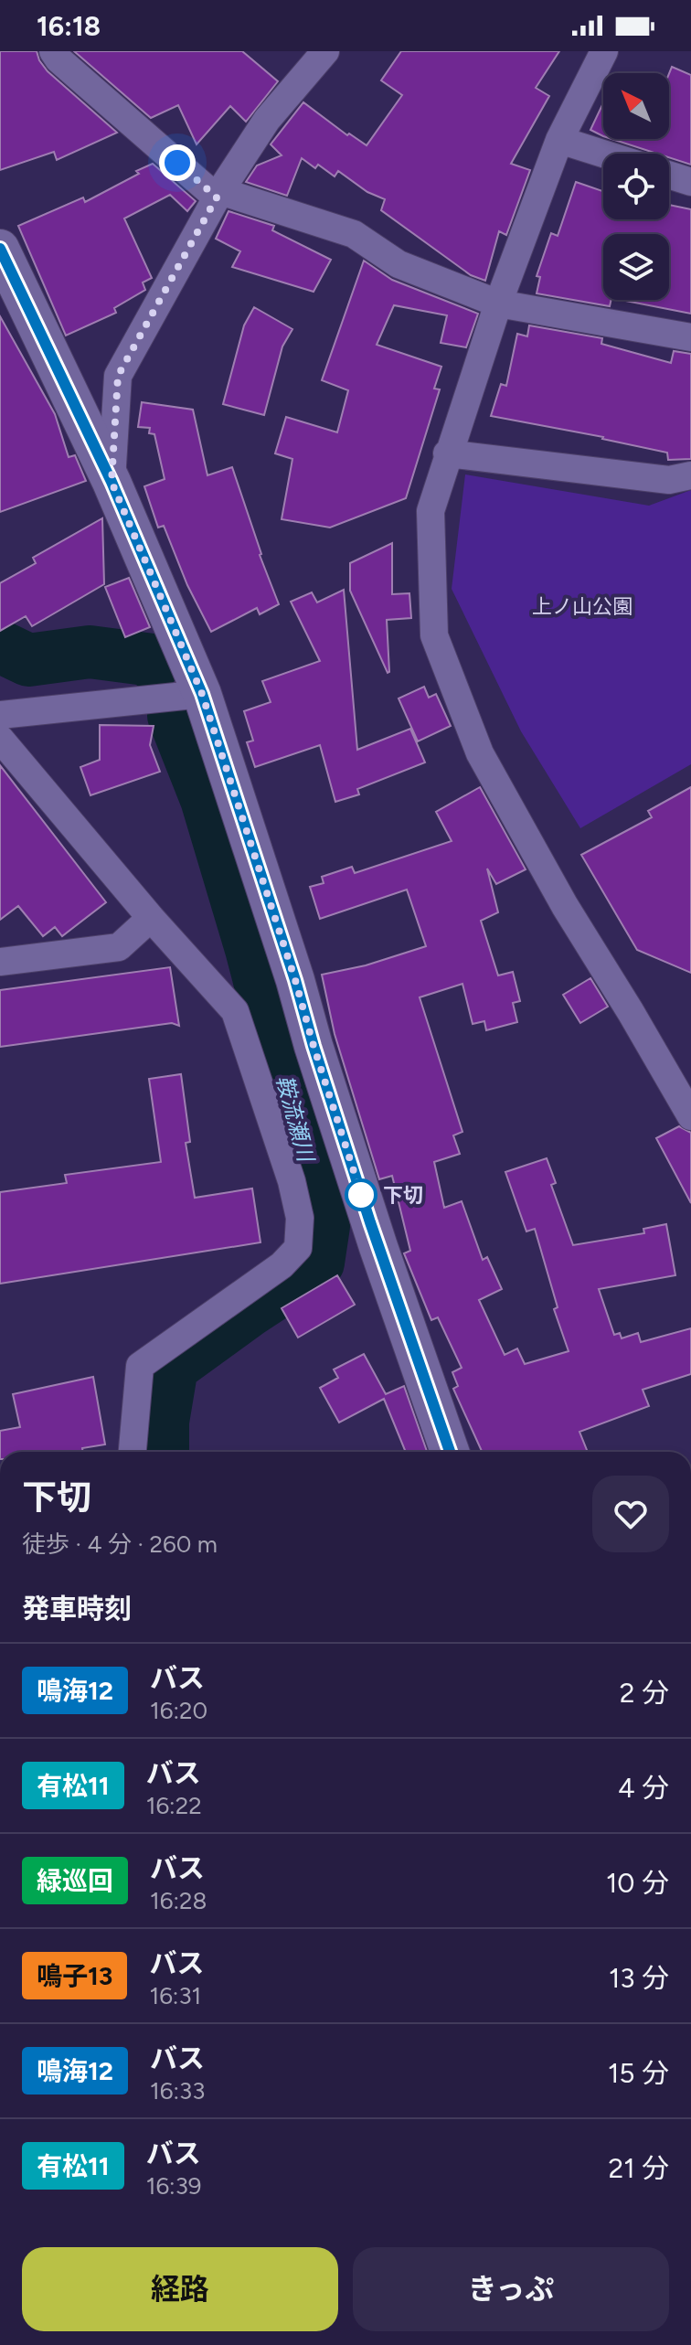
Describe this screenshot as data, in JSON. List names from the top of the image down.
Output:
{
  "water": ["鞍流瀬川"],
  "parks": ["上ノ山公園"],
  "places": ["下切"],
  "lines": ["bus line 鳴海12"],
  "north": "top left",
  "page": {
    "status": "16:18",
    "heading": [
      ["下切", "徒歩 · 4 分 · 260 m"],
      "発車時刻"
    ],
    "list": [
      {
        "mark": "鳴海12",
        "name": "バス",
        "note": "16:20",
        "value": "2 分"
      },
      {
        "mark": "有松11",
        "name": "バス",
        "note": "16:22",
        "value": "4 分"
      },
      {
        "mark": "緑巡回",
        "name": "バス",
        "note": "16:28",
        "value": "10 分"
      },
      {
        "mark": "鳴子13",
        "name": "バス",
        "note": "16:31",
        "value": "13 分"
      },
      {
        "mark": "鳴海12",
        "name": "バス",
        "note": "16:33",
        "value": "15 分"
      },
      {
        "mark": "有松11",
        "name": "バス",
        "note": "16:39",
        "value": "21 分"
      }
    ],
    "buttons": ["経路", "きっぷ"]
  }
}
